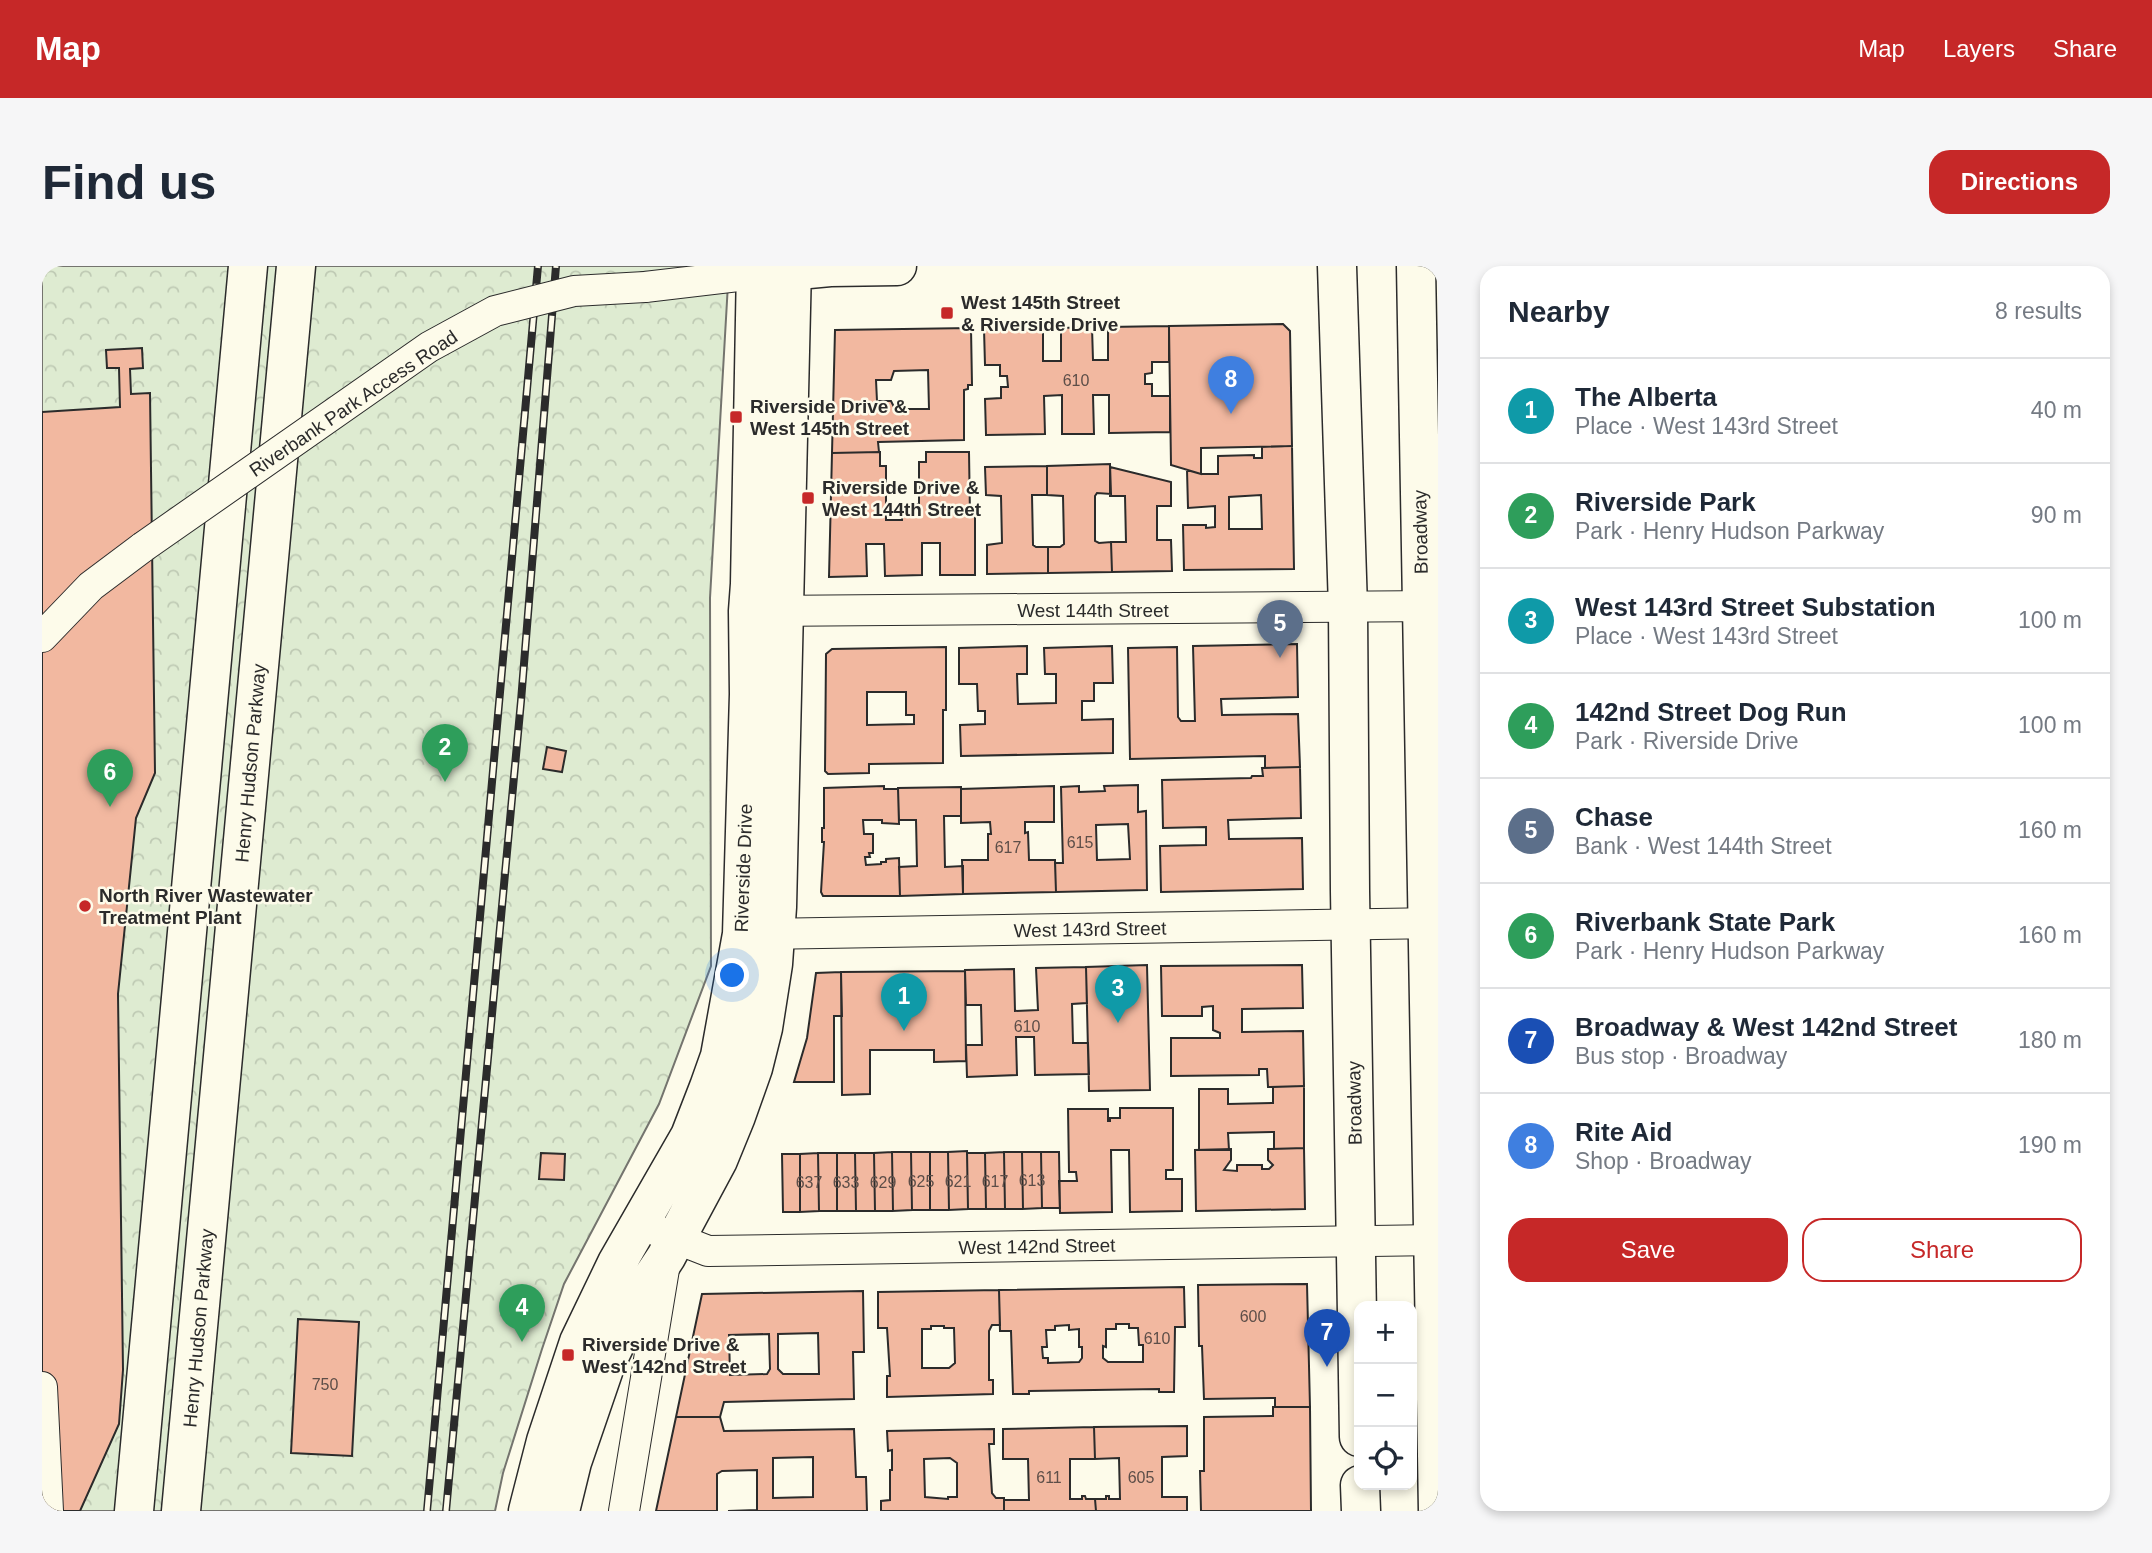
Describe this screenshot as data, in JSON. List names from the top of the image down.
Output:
{
  "streets": {
    "main road": ["Broadway", "Henry Hudson Parkway", "Riverside Drive"],
    "street": [
      "Riverbank Park Access Road",
      "West 144th Street",
      "West 143rd Street",
      "West 142nd Street"
    ]
  },
  "crossings": [
    ["Riverbank Park Access Road", "Riverside Drive"],
    ["Broadway", "West 144th Street"],
    ["Broadway", "West 143rd Street"],
    ["Broadway", "West 142nd Street"],
    ["West 144th Street", "Riverside Drive"],
    ["Riverside Drive", "West 143rd Street"],
    ["Riverside Drive", "West 142nd Street"]
  ],
  "places": {
    "transit": [
      "West 145th Street & Riverside Drive",
      "Riverside Drive & West 145th Street",
      "Riverside Drive & West 144th Street",
      "Riverside Drive & West 142nd Street"
    ],
    "other": ["North River Wastewater Treatment Plant"]
  },
  "house_numbers": [
    "610",
    "615",
    "617",
    "610",
    "613",
    "625",
    "621",
    "617",
    "637",
    "633",
    "629",
    "600",
    "610",
    "750",
    "611",
    "605"
  ],
  "page": {
    "header": "Map",
    "nav": ["Map", "Layers", "Share"],
    "buttons": [
      "Directions",
      ["Save", "Share"]
    ],
    "title": "Find us",
    "heading": ["Nearby", "8 results"],
    "pins": [
      "8",
      "5",
      "2",
      "6",
      "3",
      "1",
      "4",
      "7"
    ],
    "list": [
      {
        "mark": "1",
        "name": "The Alberta",
        "note": "Place · West 143rd Street",
        "value": "40 m"
      },
      {
        "mark": "2",
        "name": "Riverside Park",
        "note": "Park · Henry Hudson Parkway",
        "value": "90 m"
      },
      {
        "mark": "3",
        "name": "West 143rd Street Substation",
        "note": "Place · West 143rd Street",
        "value": "100 m"
      },
      {
        "mark": "4",
        "name": "142nd Street Dog Run",
        "note": "Park · Riverside Drive",
        "value": "100 m"
      },
      {
        "mark": "5",
        "name": "Chase",
        "note": "Bank · West 144th Street",
        "value": "160 m"
      },
      {
        "mark": "6",
        "name": "Riverbank State Park",
        "note": "Park · Henry Hudson Parkway",
        "value": "160 m"
      },
      {
        "mark": "7",
        "name": "Broadway & West 142nd Street",
        "note": "Bus stop · Broadway",
        "value": "180 m"
      },
      {
        "mark": "8",
        "name": "Rite Aid",
        "note": "Shop · Broadway",
        "value": "190 m"
      }
    ],
    "map_buttons": ["+", "−"]
  }
}
